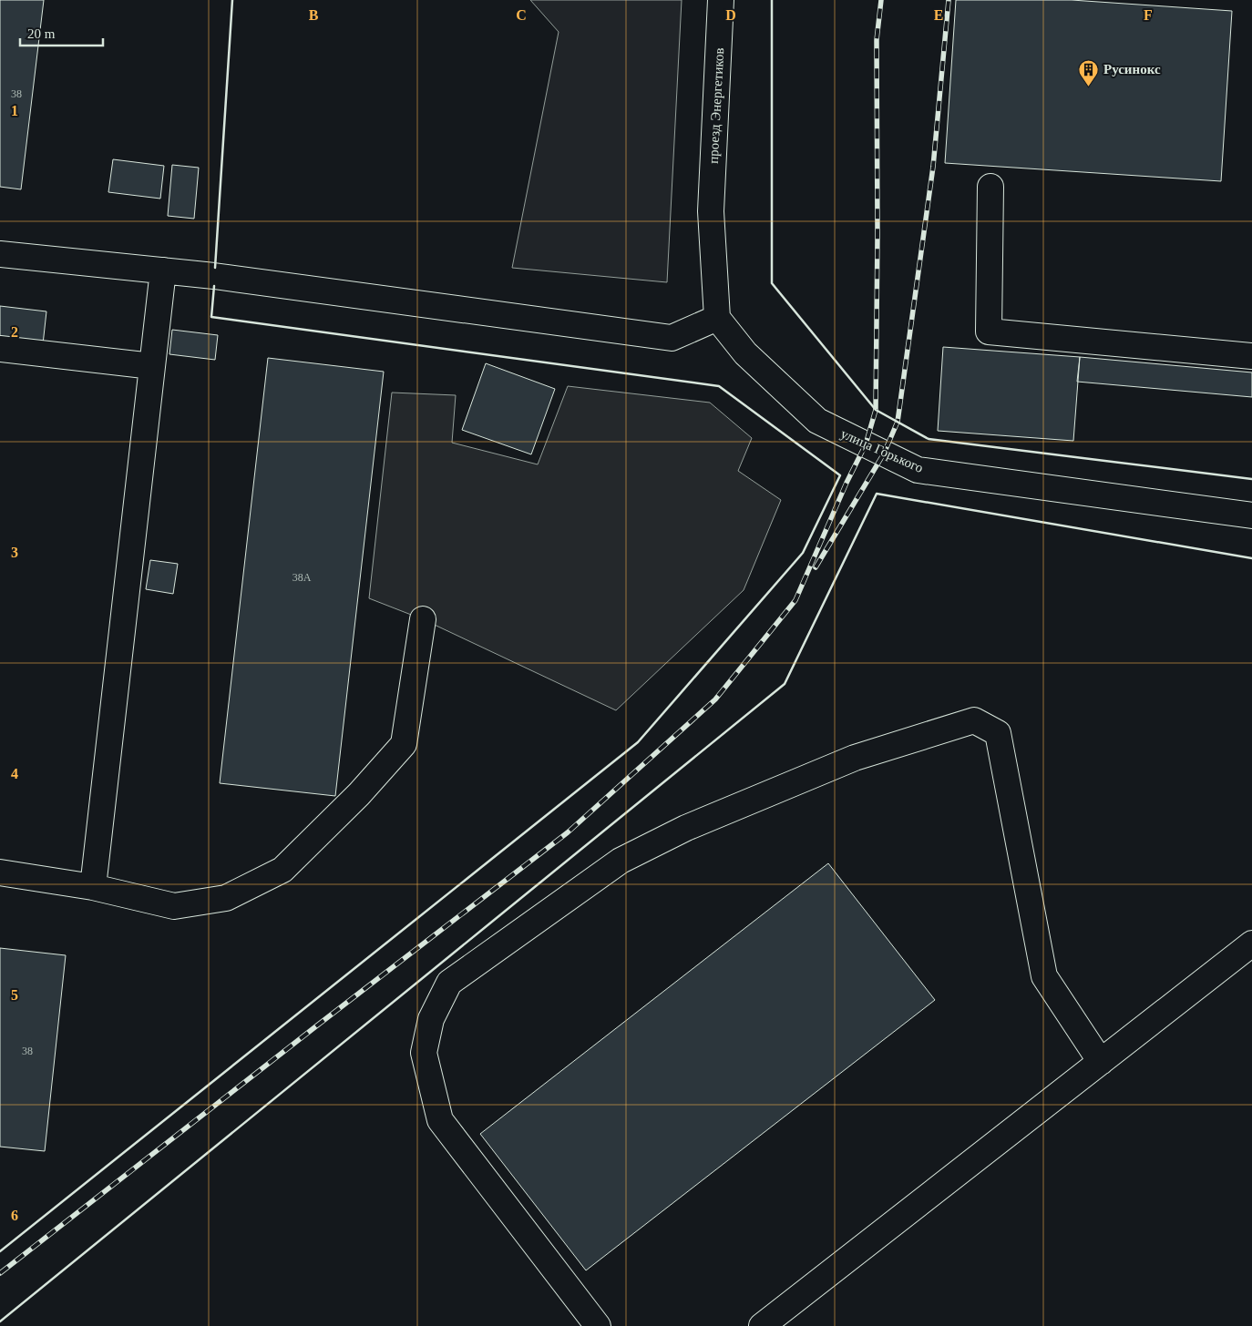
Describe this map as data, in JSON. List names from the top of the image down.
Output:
{
  "streets": {
    "street": ["проезд Энергетиков", "улица Горького"]
  },
  "crossings": [
    ["проезд Энергетиков", "улица Горького"]
  ],
  "places": {
    "building": ["Русинокс"]
  },
  "house_numbers": ["38", "38А", "38"],
  "scale_bar": "20 m",
  "grid": {
    "columns": [
      "B",
      "C",
      "D",
      "E",
      "F"
    ],
    "rows": [
      "1",
      "2",
      "3",
      "4",
      "5",
      "6"
    ]
  }
}
